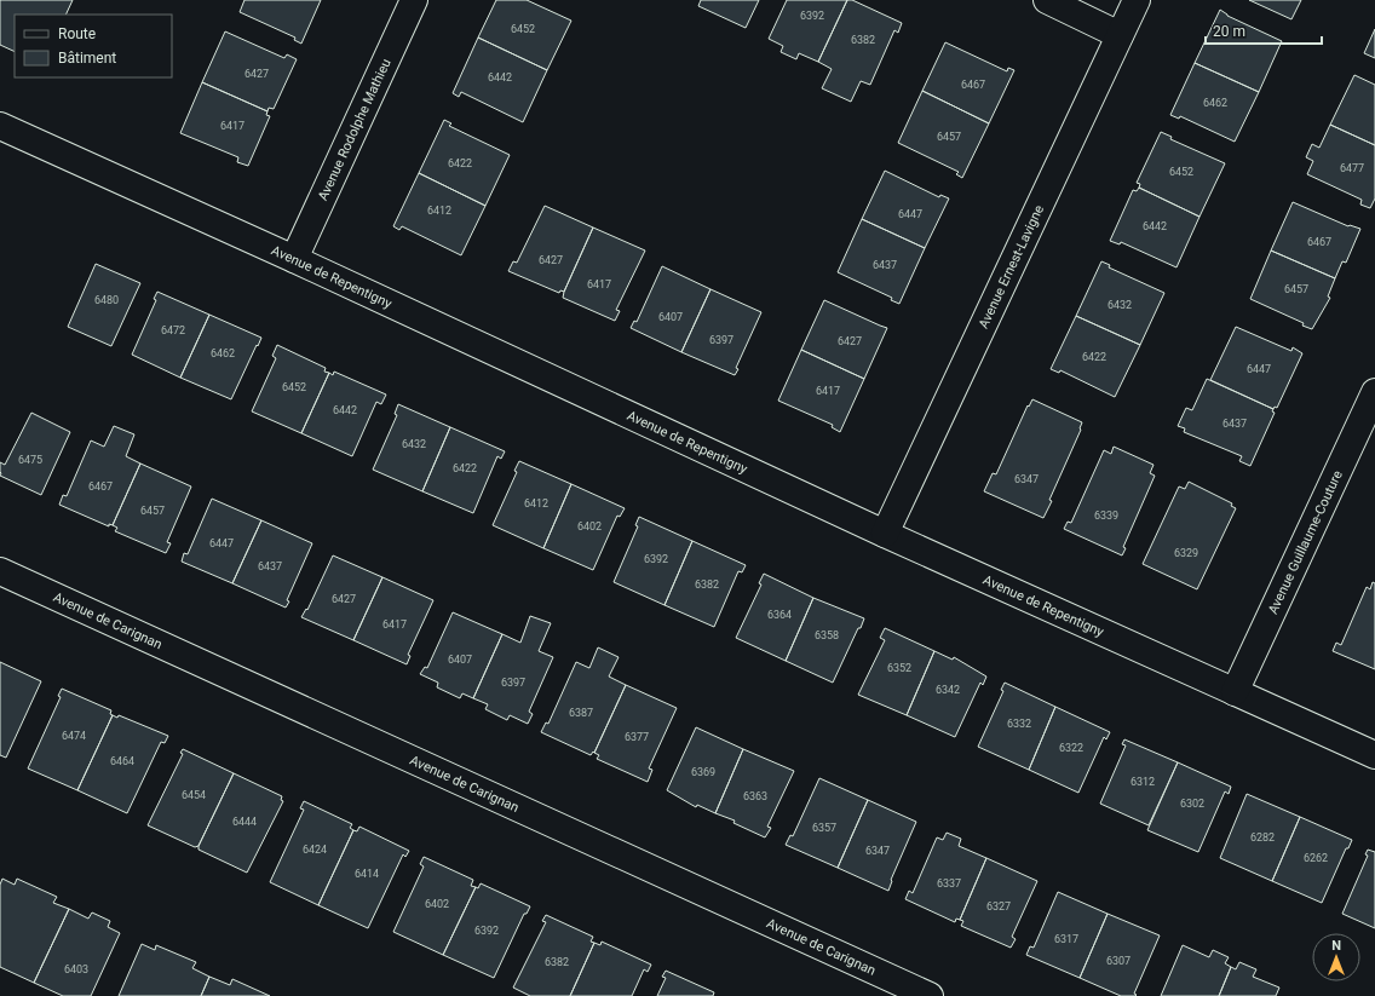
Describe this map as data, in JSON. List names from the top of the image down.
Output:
{
  "streets": {
    "street": [
      "Avenue Rodolphe Mathieu",
      "Avenue Ernest-Lavigne",
      "Avenue de Repentigny",
      "Avenue Guillaume-Couture",
      "Avenue de Carignan"
    ]
  },
  "crossings": [
    ["Avenue Rodolphe Mathieu", "Avenue de Repentigny"],
    ["Avenue Ernest-Lavigne", "Avenue de Repentigny"],
    ["Avenue de Repentigny", "Avenue Guillaume-Couture"]
  ],
  "house_numbers": [
    "6392",
    "6452",
    "6382",
    "6427",
    "6442",
    "6467",
    "6462",
    "6417",
    "6457",
    "6422",
    "6477",
    "6452",
    "6412",
    "6447",
    "6442",
    "6467",
    "6427",
    "6437",
    "6417",
    "6457",
    "6480",
    "6432",
    "6407",
    "6472",
    "6397",
    "6427",
    "6462",
    "6422",
    "6447",
    "6452",
    "6417",
    "6442",
    "6437",
    "6432",
    "6475",
    "6422",
    "6347",
    "6467",
    "6412",
    "6457",
    "6339",
    "6402",
    "6447",
    "6329",
    "6392",
    "6437",
    "6382",
    "6427",
    "6364",
    "6417",
    "6358",
    "6407",
    "6352",
    "6397",
    "6342",
    "6387",
    "6332",
    "6474",
    "6377",
    "6322",
    "6464",
    "6369",
    "6312",
    "6454",
    "6363",
    "6302",
    "6444",
    "6357",
    "6282",
    "6424",
    "6347",
    "6262",
    "6414",
    "6337",
    "6402",
    "6327",
    "6392",
    "6317",
    "6307",
    "6382",
    "6403"
  ],
  "legend": ["Route", "Bâtiment"],
  "scale_bar": "20 m",
  "north": "top"
}
